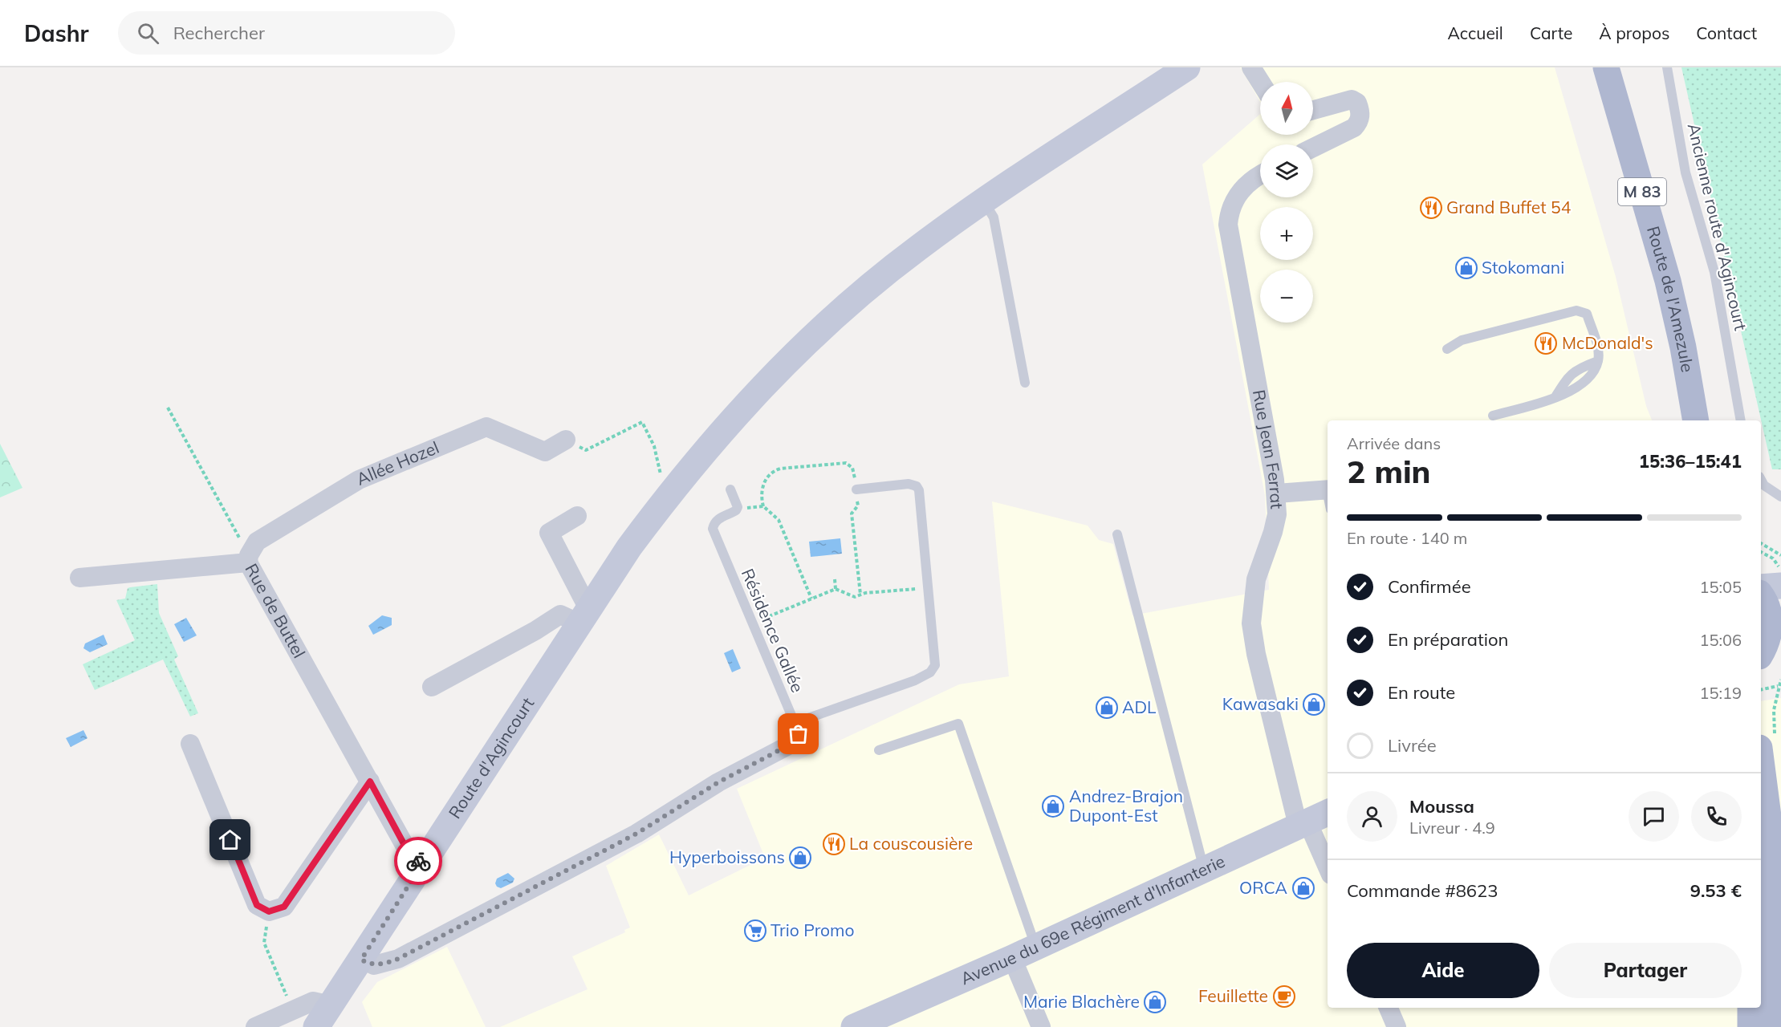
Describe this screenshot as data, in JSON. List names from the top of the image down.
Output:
{
  "streets": {
    "main road": ["M 83", "Route de l'Amezule"],
    "street": [
      "Rue Jean Ferrat",
      "Allée Hozel",
      "Rue de Buttel",
      "Route d'Agincourt",
      "Avenue du 69e Régiment d'Infanterie"
    ],
    "lane": ["Ancienne route d'Agincourt", "Résidence Gallée"]
  },
  "crossings": [
    ["Rue Jean Ferrat", "Avenue du 69e Régiment d'Infanterie"],
    ["Allée Hozel", "Rue de Buttel"],
    ["Rue de Buttel", "Route d'Agincourt"]
  ],
  "places": {
    "restaurant": ["Grand Buffet 54", "McDonald's", "La couscousière"],
    "shop": [
      "Stokomani",
      "Kawasaki",
      "ADL",
      "Andrez-Brajon Dupont-Est",
      "Hyperboissons",
      "ORCA",
      "Marie Blachère"
    ],
    "supermarket": ["Trio Promo"],
    "cafe": ["Feuillette"]
  },
  "north": "top",
  "page": {
    "header": "Dashr",
    "search": "Rechercher",
    "nav": [
      "Accueil",
      "Carte",
      "À propos",
      "Contact"
    ],
    "map_buttons": ["+", "−"],
    "heading": ["2 min", "Arrivée dans", "15:36–15:41"],
    "panel": [
      "Moussa",
      "Livreur · 4.9",
      "Commande #8623",
      "9.53 €"
    ],
    "bar": "En route · 140 m",
    "list": [
      ["Confirmée", "15:05"],
      ["En préparation", "15:06"],
      ["En route", "15:19"],
      "Livrée"
    ],
    "buttons": ["Aide", "Partager"]
  }
}
